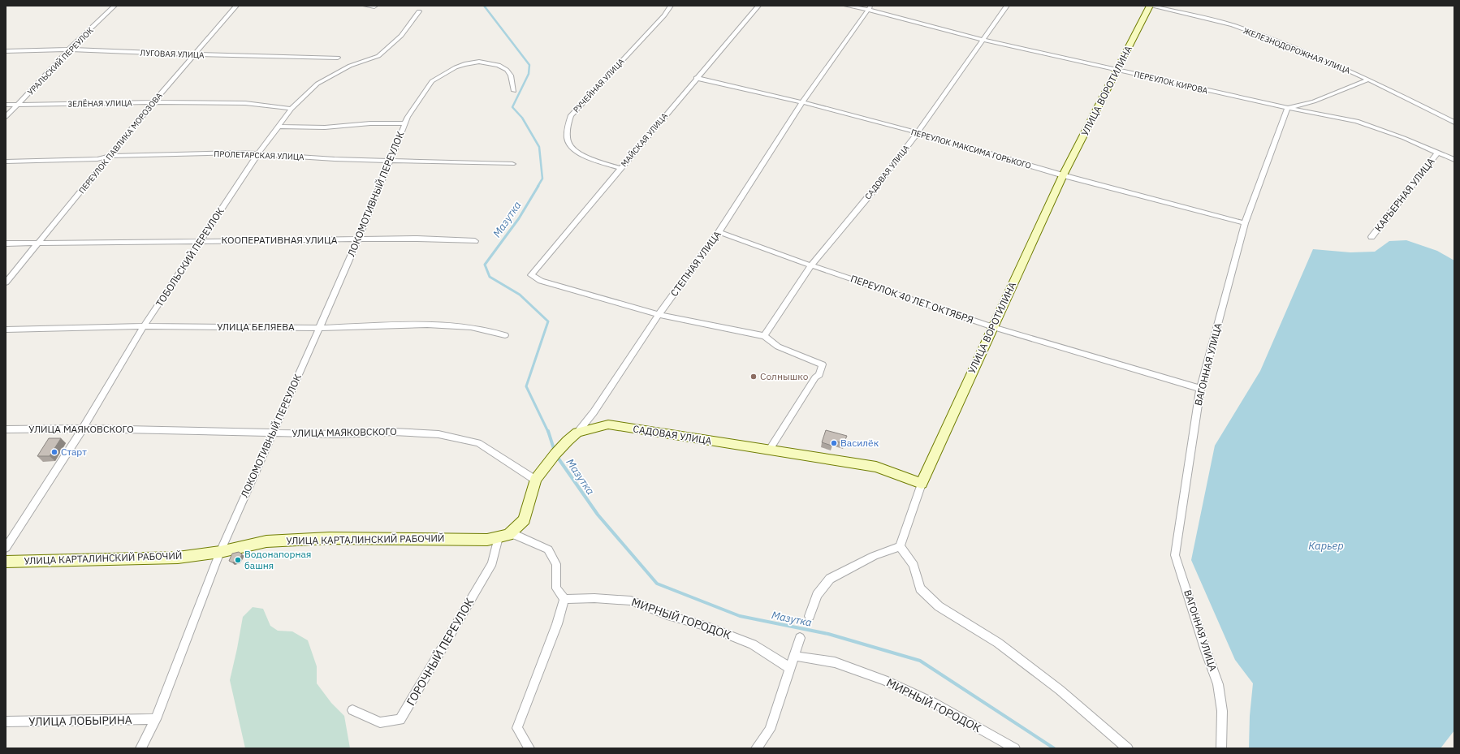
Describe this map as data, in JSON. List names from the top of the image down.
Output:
{
  "streets": {
    "street": [
      "ЖЕЛЕЗНОДОРОЖНАЯ УЛИЦА",
      "ЛУГОВАЯ УЛИЦА",
      "УРАЛЬСКИЙ ПЕРЕУЛОК",
      "ПЕРЕУЛОК КИРОВА",
      "РУЧЕЙНАЯ УЛИЦА",
      "УЛИЦА ВОРОТИЛИНА",
      "ЗЕЛЁНАЯ УЛИЦА",
      "МАЙСКАЯ УЛИЦА",
      "ПЕРЕУЛОК ПАВЛИКА МОРОЗОВА",
      "ПЕРЕУЛОК МАКСИМА ГОРЬКОГО",
      "ПРОЛЕТАРСКАЯ УЛИЦА",
      "САДОВАЯ УЛИЦА",
      "ЛОКОМОТИВНЫЙ ПЕРЕУЛОК",
      "КАРЬЕРНАЯ УЛИЦА",
      "КООПЕРАТИВНАЯ УЛИЦА",
      "ТОБОЛЬСКИЙ ПЕРЕУЛОК",
      "СТЕПНАЯ УЛИЦА",
      "ПЕРЕУЛОК 40 ЛЕТ ОКТЯБРЯ",
      "УЛИЦА БЕЛЯЕВА",
      "ВАГОННАЯ УЛИЦА",
      "УЛИЦА МАЯКОВСКОГО",
      "УЛИЦА КАРТАЛИНСКИЙ РАБОЧИЙ",
      "МИРНЫЙ ГОРОДОК",
      "ГОРОЧНЫЙ ПЕРЕУЛОК",
      "УЛИЦА ЛОБЫРИНА"
    ]
  },
  "crossings": [
    ["ЖЕЛЕЗНОДОРОЖНАЯ УЛИЦА", "УЛИЦА ВОРОТИЛИНА"],
    ["ЛУГОВАЯ УЛИЦА", "УРАЛЬСКИЙ ПЕРЕУЛОК"],
    ["ЛУГОВАЯ УЛИЦА", "ПЕРЕУЛОК ПАВЛИКА МОРОЗОВА"],
    ["УРАЛЬСКИЙ ПЕРЕУЛОК", "ЗЕЛЁНАЯ УЛИЦА"],
    ["ПЕРЕУЛОК КИРОВА", "УЛИЦА ВОРОТИЛИНА"],
    ["ПЕРЕУЛОК КИРОВА", "САДОВАЯ УЛИЦА"],
    ["ПЕРЕУЛОК КИРОВА", "КАРЬЕРНАЯ УЛИЦА"],
    ["ПЕРЕУЛОК КИРОВА", "СТЕПНАЯ УЛИЦА"],
    ["ПЕРЕУЛОК КИРОВА", "ВАГОННАЯ УЛИЦА"],
    ["РУЧЕЙНАЯ УЛИЦА", "МАЙСКАЯ УЛИЦА"],
    ["УЛИЦА ВОРОТИЛИНА", "ПЕРЕУЛОК МАКСИМА ГОРЬКОГО"],
    ["УЛИЦА ВОРОТИЛИНА", "САДОВАЯ УЛИЦА"],
    ["УЛИЦА ВОРОТИЛИНА", "ПЕРЕУЛОК 40 ЛЕТ ОКТЯБРЯ"],
    ["ЗЕЛЁНАЯ УЛИЦА", "ПЕРЕУЛОК ПАВЛИКА МОРОЗОВА"],
    ["ЗЕЛЁНАЯ УЛИЦА", "ТОБОЛЬСКИЙ ПЕРЕУЛОК"],
    ["МАЙСКАЯ УЛИЦА", "ПЕРЕУЛОК МАКСИМА ГОРЬКОГО"],
    ["МАЙСКАЯ УЛИЦА", "СТЕПНАЯ УЛИЦА"],
    ["ПЕРЕУЛОК ПАВЛИКА МОРОЗОВА", "ПРОЛЕТАРСКАЯ УЛИЦА"],
    ["ПЕРЕУЛОК ПАВЛИКА МОРОЗОВА", "КООПЕРАТИВНАЯ УЛИЦА"],
    ["ПЕРЕУЛОК МАКСИМА ГОРЬКОГО", "САДОВАЯ УЛИЦА"],
    ["ПЕРЕУЛОК МАКСИМА ГОРЬКОГО", "СТЕПНАЯ УЛИЦА"],
    ["ПЕРЕУЛОК МАКСИМА ГОРЬКОГО", "ВАГОННАЯ УЛИЦА"],
    ["ПРОЛЕТАРСКАЯ УЛИЦА", "ЛОКОМОТИВНЫЙ ПЕРЕУЛОК"],
    ["ПРОЛЕТАРСКАЯ УЛИЦА", "ТОБОЛЬСКИЙ ПЕРЕУЛОК"],
    ["САДОВАЯ УЛИЦА", "СТЕПНАЯ УЛИЦА"],
    ["САДОВАЯ УЛИЦА", "ПЕРЕУЛОК 40 ЛЕТ ОКТЯБРЯ"],
    ["ЛОКОМОТИВНЫЙ ПЕРЕУЛОК", "КООПЕРАТИВНАЯ УЛИЦА"],
    ["ЛОКОМОТИВНЫЙ ПЕРЕУЛОК", "ТОБОЛЬСКИЙ ПЕРЕУЛОК"],
    ["ЛОКОМОТИВНЫЙ ПЕРЕУЛОК", "УЛИЦА БЕЛЯЕВА"],
    ["ЛОКОМОТИВНЫЙ ПЕРЕУЛОК", "УЛИЦА МАЯКОВСКОГО"],
    ["ЛОКОМОТИВНЫЙ ПЕРЕУЛОК", "УЛИЦА КАРТАЛИНСКИЙ РАБОЧИЙ"],
    ["ЛОКОМОТИВНЫЙ ПЕРЕУЛОК", "УЛИЦА ЛОБЫРИНА"],
    ["КООПЕРАТИВНАЯ УЛИЦА", "ТОБОЛЬСКИЙ ПЕРЕУЛОК"],
    ["ТОБОЛЬСКИЙ ПЕРЕУЛОК", "УЛИЦА БЕЛЯЕВА"],
    ["ТОБОЛЬСКИЙ ПЕРЕУЛОК", "УЛИЦА МАЯКОВСКОГО"],
    ["СТЕПНАЯ УЛИЦА", "ПЕРЕУЛОК 40 ЛЕТ ОКТЯБРЯ"],
    ["СТЕПНАЯ УЛИЦА", "УЛИЦА МАЯКОВСКОГО"],
    ["СТЕПНАЯ УЛИЦА", "УЛИЦА КАРТАЛИНСКИЙ РАБОЧИЙ"],
    ["СТЕПНАЯ УЛИЦА", "ГОРОЧНЫЙ ПЕРЕУЛОК"],
    ["ПЕРЕУЛОК 40 ЛЕТ ОКТЯБРЯ", "ВАГОННАЯ УЛИЦА"],
    ["УЛИЦА КАРТАЛИНСКИЙ РАБОЧИЙ", "ГОРОЧНЫЙ ПЕРЕУЛОК"]
  ],
  "water": ["Мазутка", "Карьер"],
  "places": [
    "Солнышко",
    "Василёк",
    "Старт",
    "Водонапорная башня"
  ]
}
